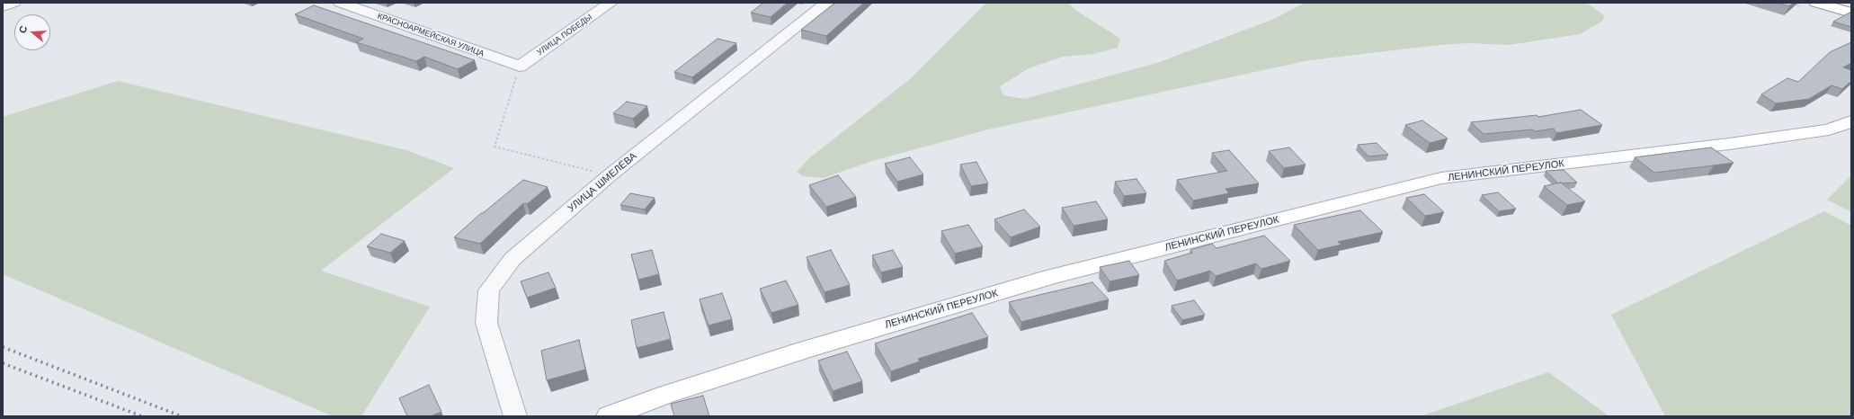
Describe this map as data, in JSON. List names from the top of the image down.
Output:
{
  "streets": {
    "main road": ["ЛЕНИНСКИЙ ПЕРЕУЛОК"],
    "street": ["КРАСНОАРМЕЙСКАЯ УЛИЦА", "УЛИЦА ПОБЕДЫ", "УЛИЦА ШМЕЛЁВА"]
  },
  "crossings": [
    ["КРАСНОАРМЕЙСКАЯ УЛИЦА", "УЛИЦА ПОБЕДЫ"]
  ],
  "north": "left"
}
